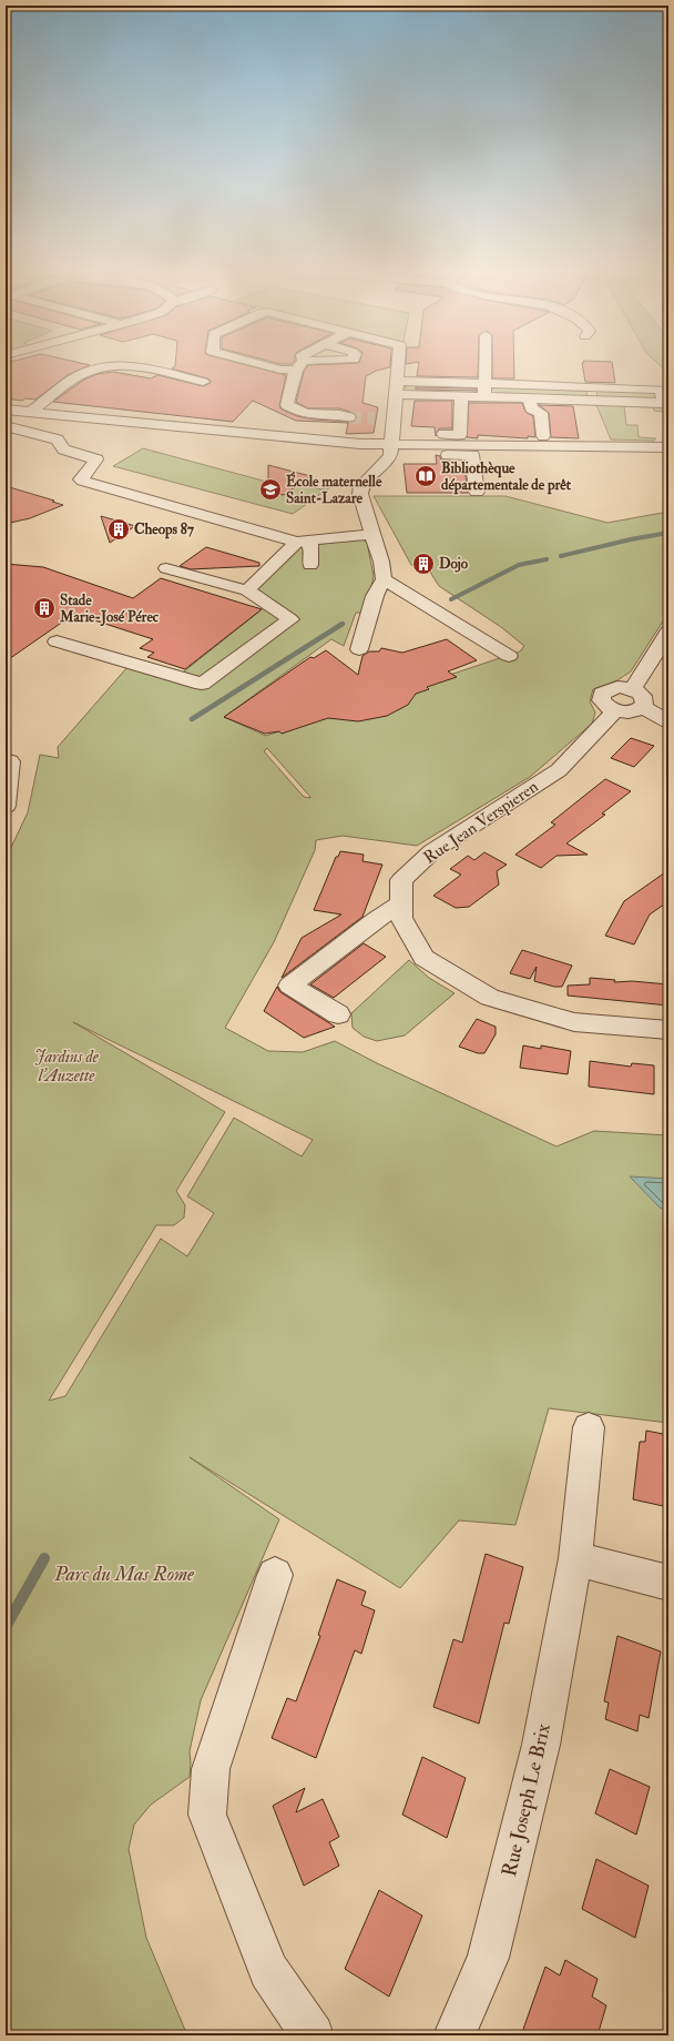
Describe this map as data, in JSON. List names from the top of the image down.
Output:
{
  "streets": {
    "street": ["Rue Jean Verspieren", "Rue Joseph Le Brix"]
  },
  "parks": ["Jardins de l'Auzette", "Parc du Mas Rome"],
  "places": {
    "library": ["Bibliothèque départementale de prêt"],
    "school or university": ["École maternelle Saint-Lazare"],
    "building": ["Cheops 87", "Dojo", "Stade Marie-José Pérec"]
  }
}
